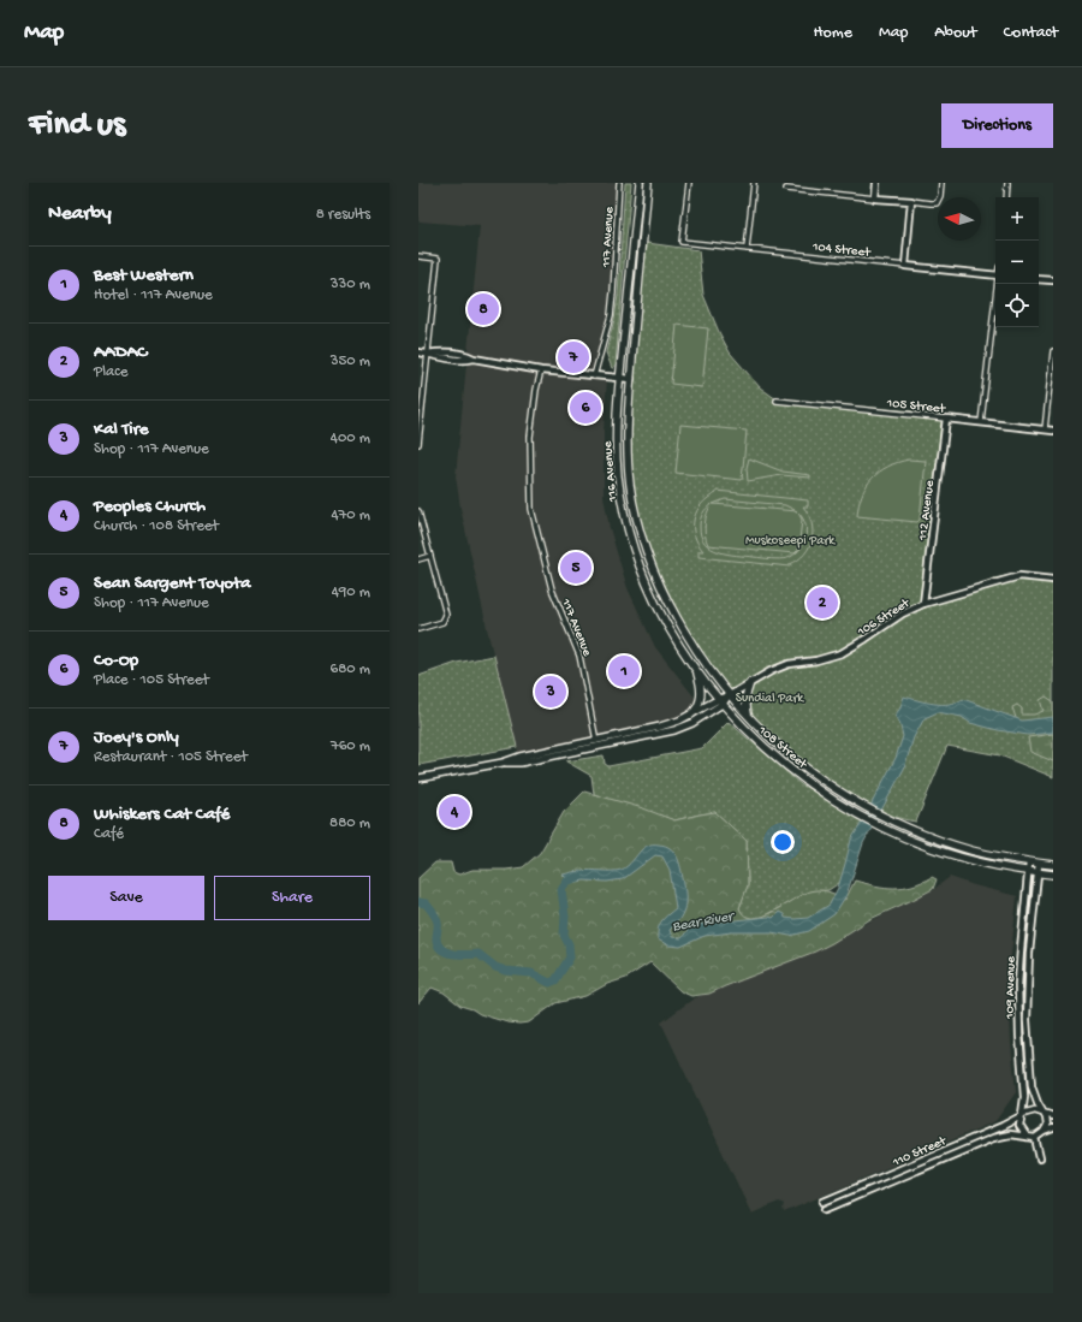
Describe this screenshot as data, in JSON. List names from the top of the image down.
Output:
{
  "streets": {
    "main road": ["116 Avenue", "108 Street"],
    "street": [
      "117 Avenue",
      "104 Street",
      "105 Street",
      "112 Avenue",
      "106 Street",
      "109 Avenue",
      "110 Street"
    ]
  },
  "crossings": [
    ["105 Street", "112 Avenue"],
    ["116 Avenue", "106 Street"],
    ["116 Avenue", "108 Street"],
    ["112 Avenue", "106 Street"],
    ["106 Street", "108 Street"],
    ["108 Street", "109 Avenue"],
    ["109 Avenue", "110 Street"]
  ],
  "water": ["Bear River"],
  "parks": ["Muskoseepi Park", "Sundial Park"],
  "north": "left",
  "page": {
    "header": "Map",
    "nav": [
      "Home",
      "Map",
      "About",
      "Contact"
    ],
    "buttons": [
      "Directions",
      ["Save", "Share"]
    ],
    "title": "Find us",
    "heading": ["Nearby", "8 results"],
    "map_buttons": ["+", "−"],
    "list": [
      {
        "mark": "1",
        "name": "Best Western",
        "note": "Hotel · 117 Avenue",
        "value": "330 m"
      },
      {
        "mark": "2",
        "name": "AADAC",
        "note": "Place",
        "value": "350 m"
      },
      {
        "mark": "3",
        "name": "Kal Tire",
        "note": "Shop · 117 Avenue",
        "value": "400 m"
      },
      {
        "mark": "4",
        "name": "Peoples Church",
        "note": "Church · 108 Street",
        "value": "470 m"
      },
      {
        "mark": "5",
        "name": "Sean Sargent Toyota",
        "note": "Shop · 117 Avenue",
        "value": "490 m"
      },
      {
        "mark": "6",
        "name": "Co-Op",
        "note": "Place · 105 Street",
        "value": "680 m"
      },
      {
        "mark": "7",
        "name": "Joey's Only",
        "note": "Restaurant · 105 Street",
        "value": "760 m"
      },
      {
        "mark": "8",
        "name": "Whiskers Cat Café",
        "note": "Café",
        "value": "880 m"
      }
    ],
    "pins": [
      "8",
      "7",
      "6",
      "5",
      "2",
      "1",
      "3",
      "4"
    ]
  }
}
